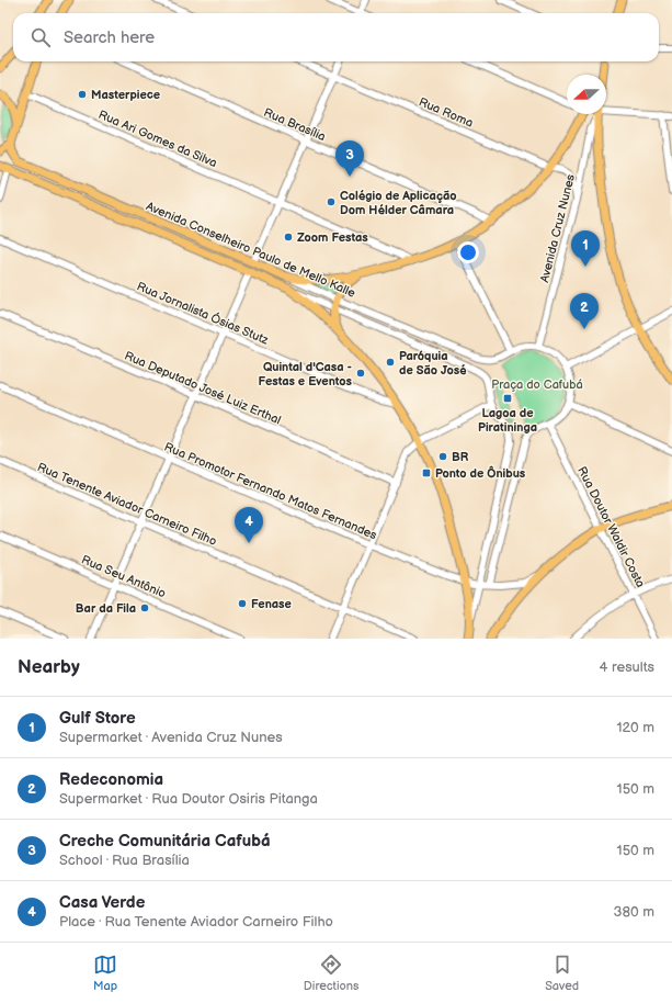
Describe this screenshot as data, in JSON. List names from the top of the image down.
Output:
{
  "streets": {
    "main road": ["Avenida Conselheiro Paulo de Mello Kalle"],
    "street": [
      "Rua Roma",
      "Rua Brasília",
      "Rua Ari Gomes da Silva",
      "Avenida Cruz Nunes",
      "Rua Jornalista Ósias Stutz",
      "Rua Deputado José Luiz Erthal",
      "Rua Promotor Fernando Matos Fernandes",
      "Rua Tenente Aviador Carneiro Filho",
      "Rua Doutor Waldir Costa",
      "Rua Seu Antônio"
    ]
  },
  "crossings": [
    ["Rua Roma", "Avenida Cruz Nunes"]
  ],
  "parks": ["Praça do Cafubá"],
  "places": {
    "other": [
      "Masterpiece",
      "Colégio de Aplicação Dom Hélder Câmara",
      "Zoom Festas",
      "Paróquia de São José",
      "Quintal d'Casa - Festas e Eventos",
      "BR",
      "Fenase",
      "Bar da Fila"
    ],
    "transit": ["Lagoa de Piratininga", "Ponto de Ônibus"]
  },
  "north": "left",
  "page": {
    "search": "Search here",
    "pins": [
      "3",
      "1",
      "2",
      "4"
    ],
    "heading": ["Nearby", "4 results"],
    "list": [
      {
        "mark": "1",
        "name": "Gulf Store",
        "note": "Supermarket · Avenida Cruz Nunes",
        "value": "120 m"
      },
      {
        "mark": "2",
        "name": "Redeconomia",
        "note": "Supermarket · Rua Doutor Osiris Pitanga",
        "value": "150 m"
      },
      {
        "mark": "3",
        "name": "Creche Comunitária Cafubá",
        "note": "School · Rua Brasília",
        "value": "150 m"
      },
      {
        "mark": "4",
        "name": "Casa Verde",
        "note": "Place · Rua Tenente Aviador Carneiro Filho",
        "value": "380 m"
      }
    ],
    "nav": ["Map", "Directions", "Saved"]
  }
}
